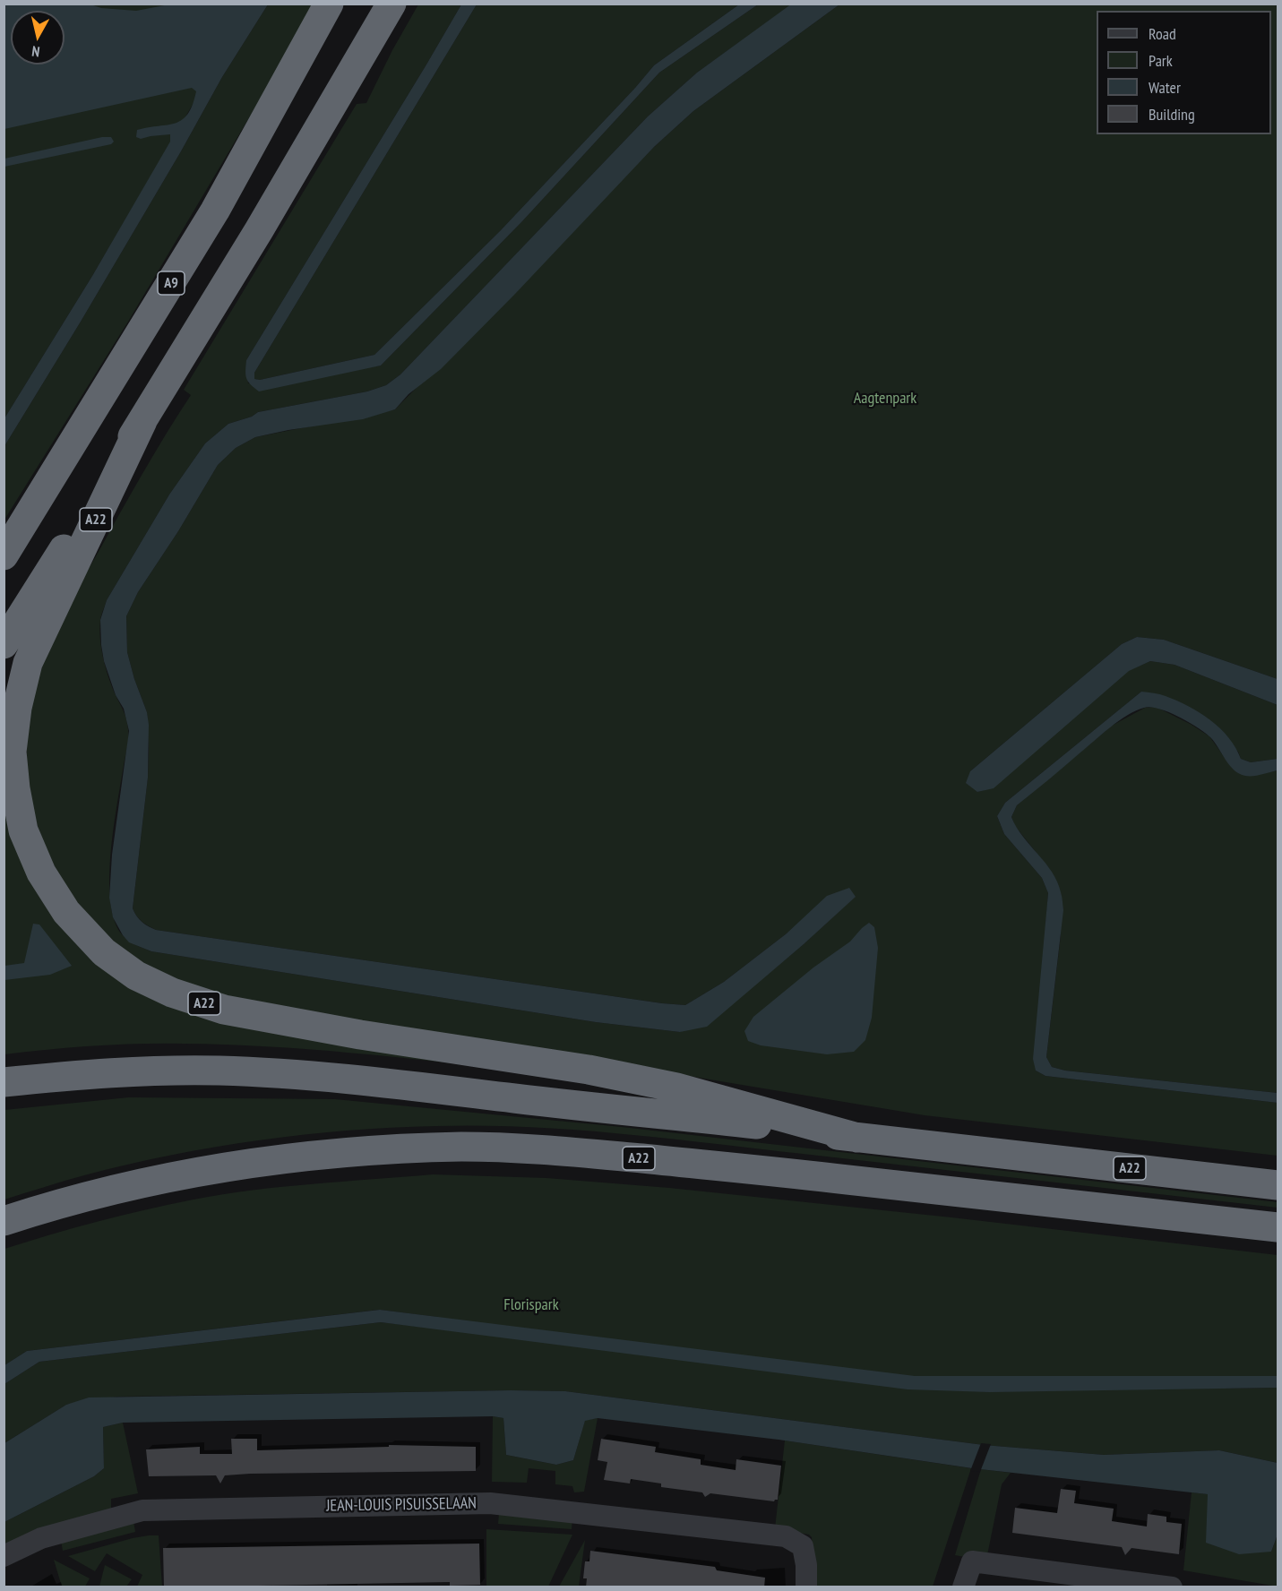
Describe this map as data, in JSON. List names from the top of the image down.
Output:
{
  "streets": {
    "highway": ["A9", "A22"],
    "street": ["JEAN-LOUIS PISUISSELAAN"]
  },
  "parks": ["Aagtenpark", "Florispark"],
  "legend": [
    "Road",
    "Park",
    "Water",
    "Building"
  ],
  "north": "bottom"
}
